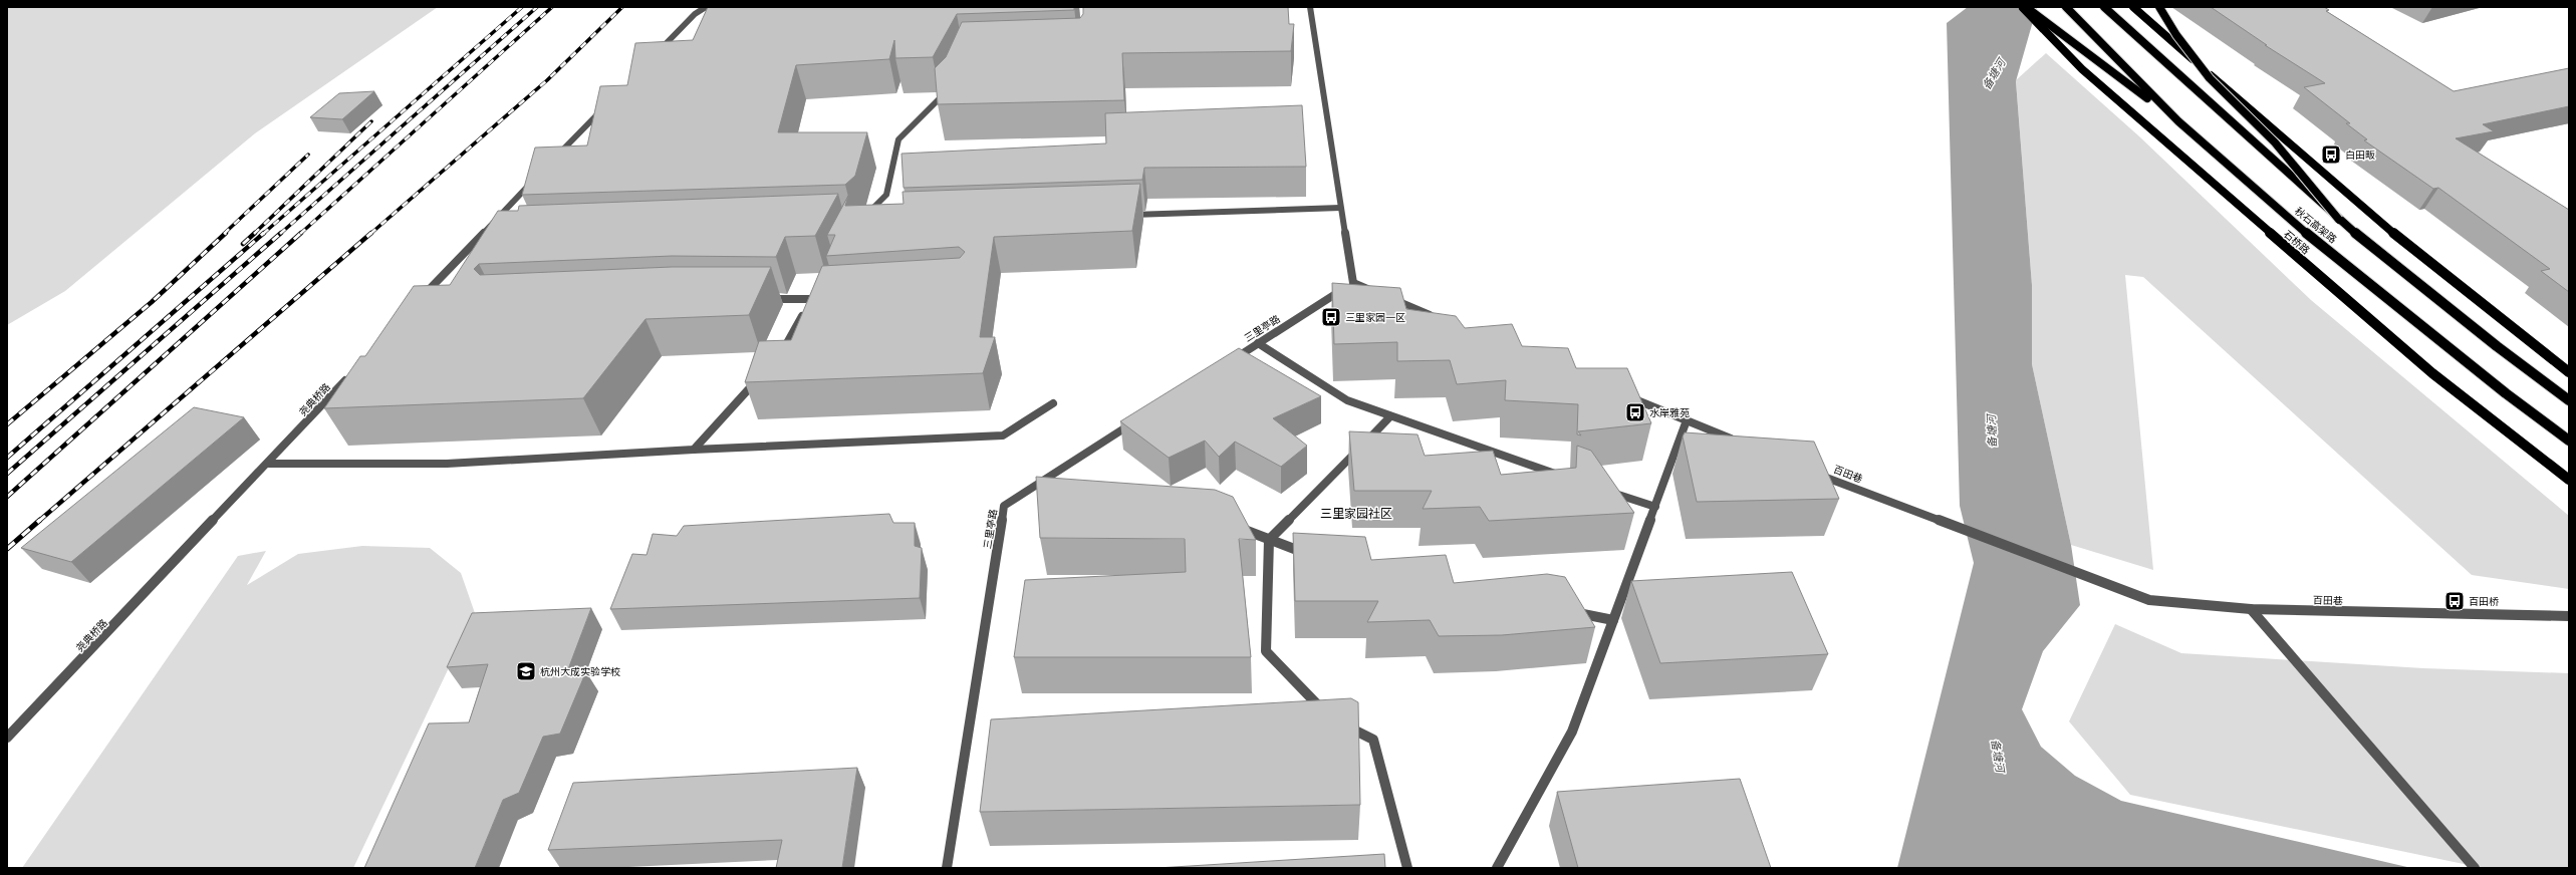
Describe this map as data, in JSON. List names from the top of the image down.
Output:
{
  "streets": {
    "highway": ["秋石高架路"],
    "main road": ["石桥路"],
    "street": ["三里亭路", "尧典桥路", "百田巷"]
  },
  "districts": ["三里家园社区"],
  "water": ["备塘河"],
  "places": {
    "bus stop": [
      "白田畈",
      "三里家园一区",
      "水岸雅苑",
      "百田桥"
    ],
    "school or university": ["杭州大成实验学校"]
  }
}
